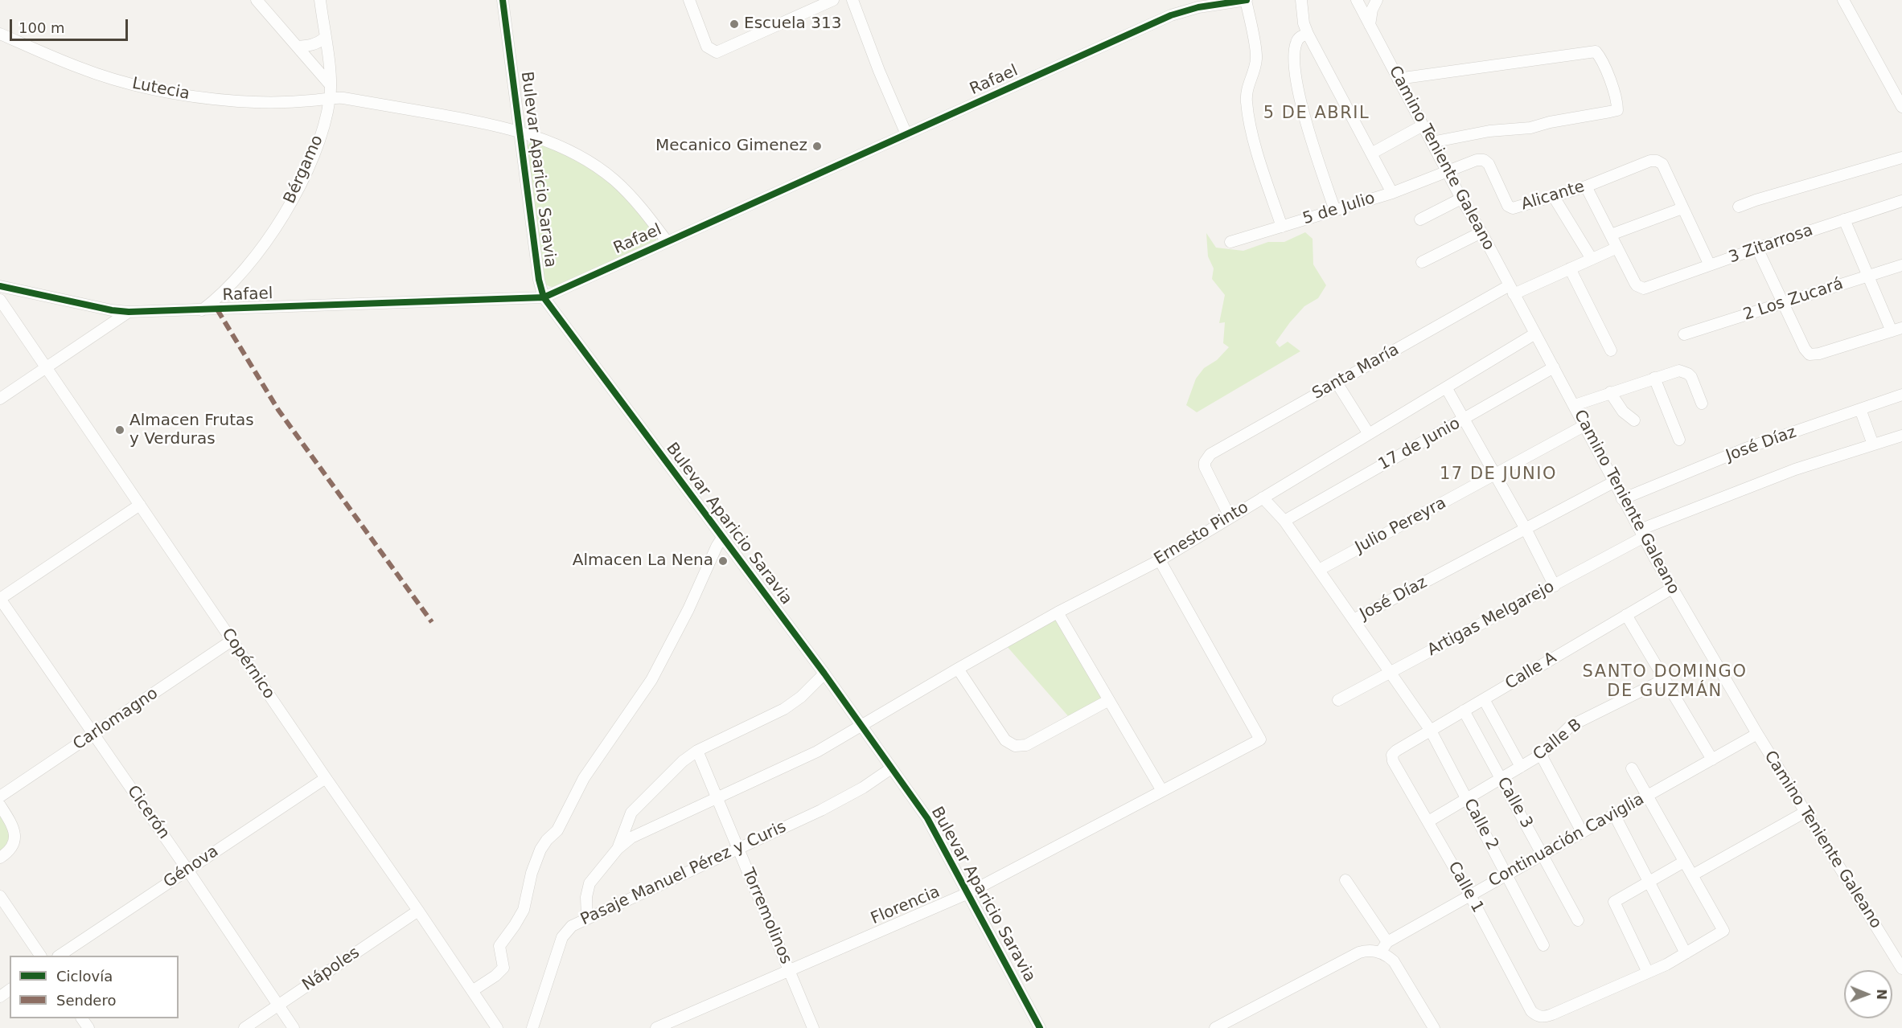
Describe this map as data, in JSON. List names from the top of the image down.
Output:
{
  "streets": {
    "street": [
      "Rafael",
      "Lutecia",
      "Camino Teniente Galeano",
      "Bérgamo",
      "Bulevar Aparicio Saravia",
      "Alicante",
      "5 de Julio",
      "3 Zitarrosa",
      "2 Los Zucará",
      "Santa María",
      "17 de Junio",
      "José Díaz",
      "Julio Pereyra",
      "Ernesto Pinto",
      "Artigas Melgarejo",
      "Copérnico",
      "Calle A",
      "Carlomagno",
      "Calle B",
      "Calle 3",
      "Cicerón",
      "Calle 2",
      "Continuación Caviglia",
      "Génova",
      "Pasaje Manuel Pérez y Curis",
      "Calle 1",
      "Florencia",
      "Torremolinos",
      "Nápoles"
    ]
  },
  "crossings": [
    ["Rafael", "Lutecia"],
    ["Rafael", "Bérgamo"],
    ["Rafael", "Bulevar Aparicio Saravia"],
    ["Lutecia", "Bérgamo"],
    ["Lutecia", "Bulevar Aparicio Saravia"],
    ["Camino Teniente Galeano", "Alicante"],
    ["Camino Teniente Galeano", "5 de Julio"],
    ["Camino Teniente Galeano", "Santa María"],
    ["Camino Teniente Galeano", "17 de Junio"],
    ["Camino Teniente Galeano", "José Díaz"],
    ["Camino Teniente Galeano", "Julio Pereyra"],
    ["Camino Teniente Galeano", "Ernesto Pinto"],
    ["Camino Teniente Galeano", "Artigas Melgarejo"],
    ["Camino Teniente Galeano", "Calle A"],
    ["Camino Teniente Galeano", "Continuación Caviglia"],
    ["Bulevar Aparicio Saravia", "Ernesto Pinto"],
    ["Bulevar Aparicio Saravia", "Pasaje Manuel Pérez y Curis"],
    ["Bulevar Aparicio Saravia", "Florencia"],
    ["Alicante", "5 de Julio"],
    ["3 Zitarrosa", "Santa María"],
    ["Santa María", "Ernesto Pinto"],
    ["17 de Junio", "Calle 2"],
    ["José Díaz", "Calle 2"],
    ["Julio Pereyra", "Calle 2"],
    ["Ernesto Pinto", "Calle 2"],
    ["Ernesto Pinto", "Florencia"],
    ["Ernesto Pinto", "Torremolinos"],
    ["Artigas Melgarejo", "Calle 2"],
    ["Copérnico", "Carlomagno"],
    ["Copérnico", "Génova"],
    ["Copérnico", "Nápoles"],
    ["Calle A", "Calle 3"],
    ["Calle A", "Calle 2"],
    ["Calle A", "Calle 1"],
    ["Carlomagno", "Cicerón"],
    ["Calle B", "Calle 3"],
    ["Calle B", "Calle 2"],
    ["Calle B", "Calle 1"],
    ["Calle 3", "Continuación Caviglia"],
    ["Cicerón", "Génova"],
    ["Cicerón", "Nápoles"],
    ["Calle 2", "Continuación Caviglia"],
    ["Continuación Caviglia", "Calle 1"],
    ["Pasaje Manuel Pérez y Curis", "Torremolinos"],
    ["Florencia", "Torremolinos"]
  ],
  "districts": ["5 DE ABRIL", "17 DE JUNIO", "SANTO DOMINGO DE GUZMÁN"],
  "places": [
    "Escuela 313",
    "Mecanico Gimenez",
    "Almacen Frutas y Verduras",
    "Almacen La Nena"
  ],
  "legend": ["Ciclovía", "Sendero"],
  "scale_bar": "100 m",
  "north": "right"
}
